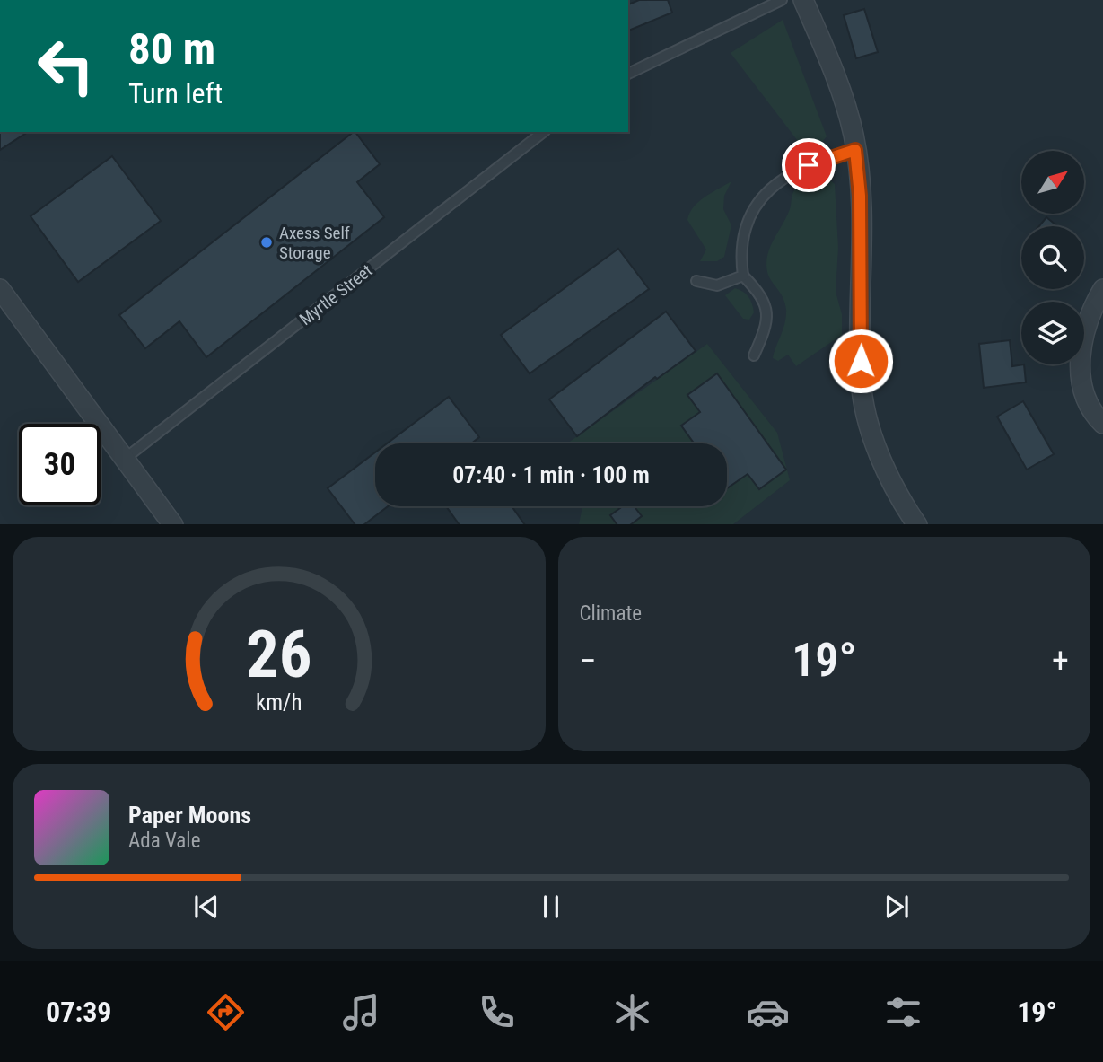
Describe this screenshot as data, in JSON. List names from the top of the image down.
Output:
{
  "streets": {
    "lane": ["Myrtle Street"]
  },
  "places": ["Axess Self Storage"],
  "north": "top right",
  "page": {
    "turn": ["80 m", "Turn left"],
    "limit": "30",
    "trip": "07:40 · 1 min · 100 m",
    "tile": "Climate",
    "heat": ["−", "19°", "+"],
    "song": ["Paper Moons", "Ada Vale"],
    "tabs": ["07:39", "19°"],
    "gauge": ["26", "km/h"]
  }
}
